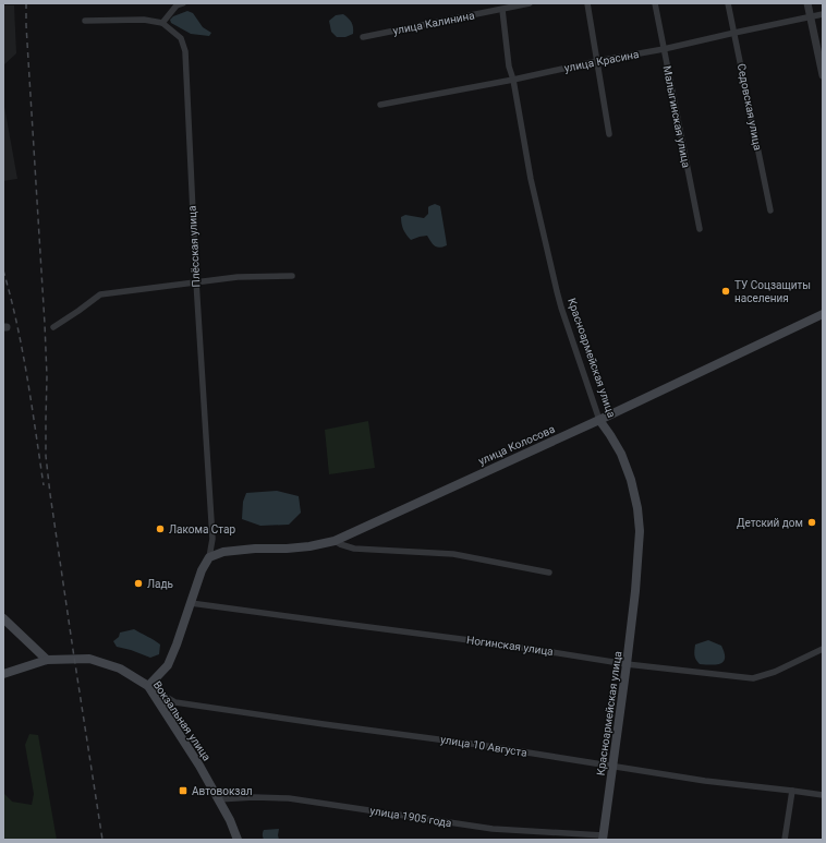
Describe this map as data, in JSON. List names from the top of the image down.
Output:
{
  "streets": {
    "main road": ["Красноармейская улица", "улица Колосова", "Вокзальная улица"],
    "street": [
      "улица Калинина",
      "улица Красина",
      "Седовская улица",
      "Малыгинская улица",
      "Плёсская улица",
      "Ногинская улица",
      "улица 10 Августа",
      "улица 1905 года"
    ]
  },
  "crossings": [
    ["улица Калинина", "Красноармейская улица"],
    ["улица Красина", "Седовская улица"],
    ["улица Красина", "Малыгинская улица"],
    ["улица Красина", "Красноармейская улица"],
    ["Плёсская улица", "улица Колосова"],
    ["Красноармейская улица", "улица Колосова"],
    ["Красноармейская улица", "Ногинская улица"],
    ["Красноармейская улица", "улица 10 Августа"],
    ["Красноармейская улица", "улица 1905 года"],
    ["Вокзальная улица", "улица 10 Августа"],
    ["Вокзальная улица", "улица 1905 года"]
  ],
  "places": {
    "other": [
      "ТУ Соцзащиты населения",
      "Детский дом",
      "Лакома Стар",
      "Ладь"
    ],
    "transit": ["Автовокзал"]
  }
}
